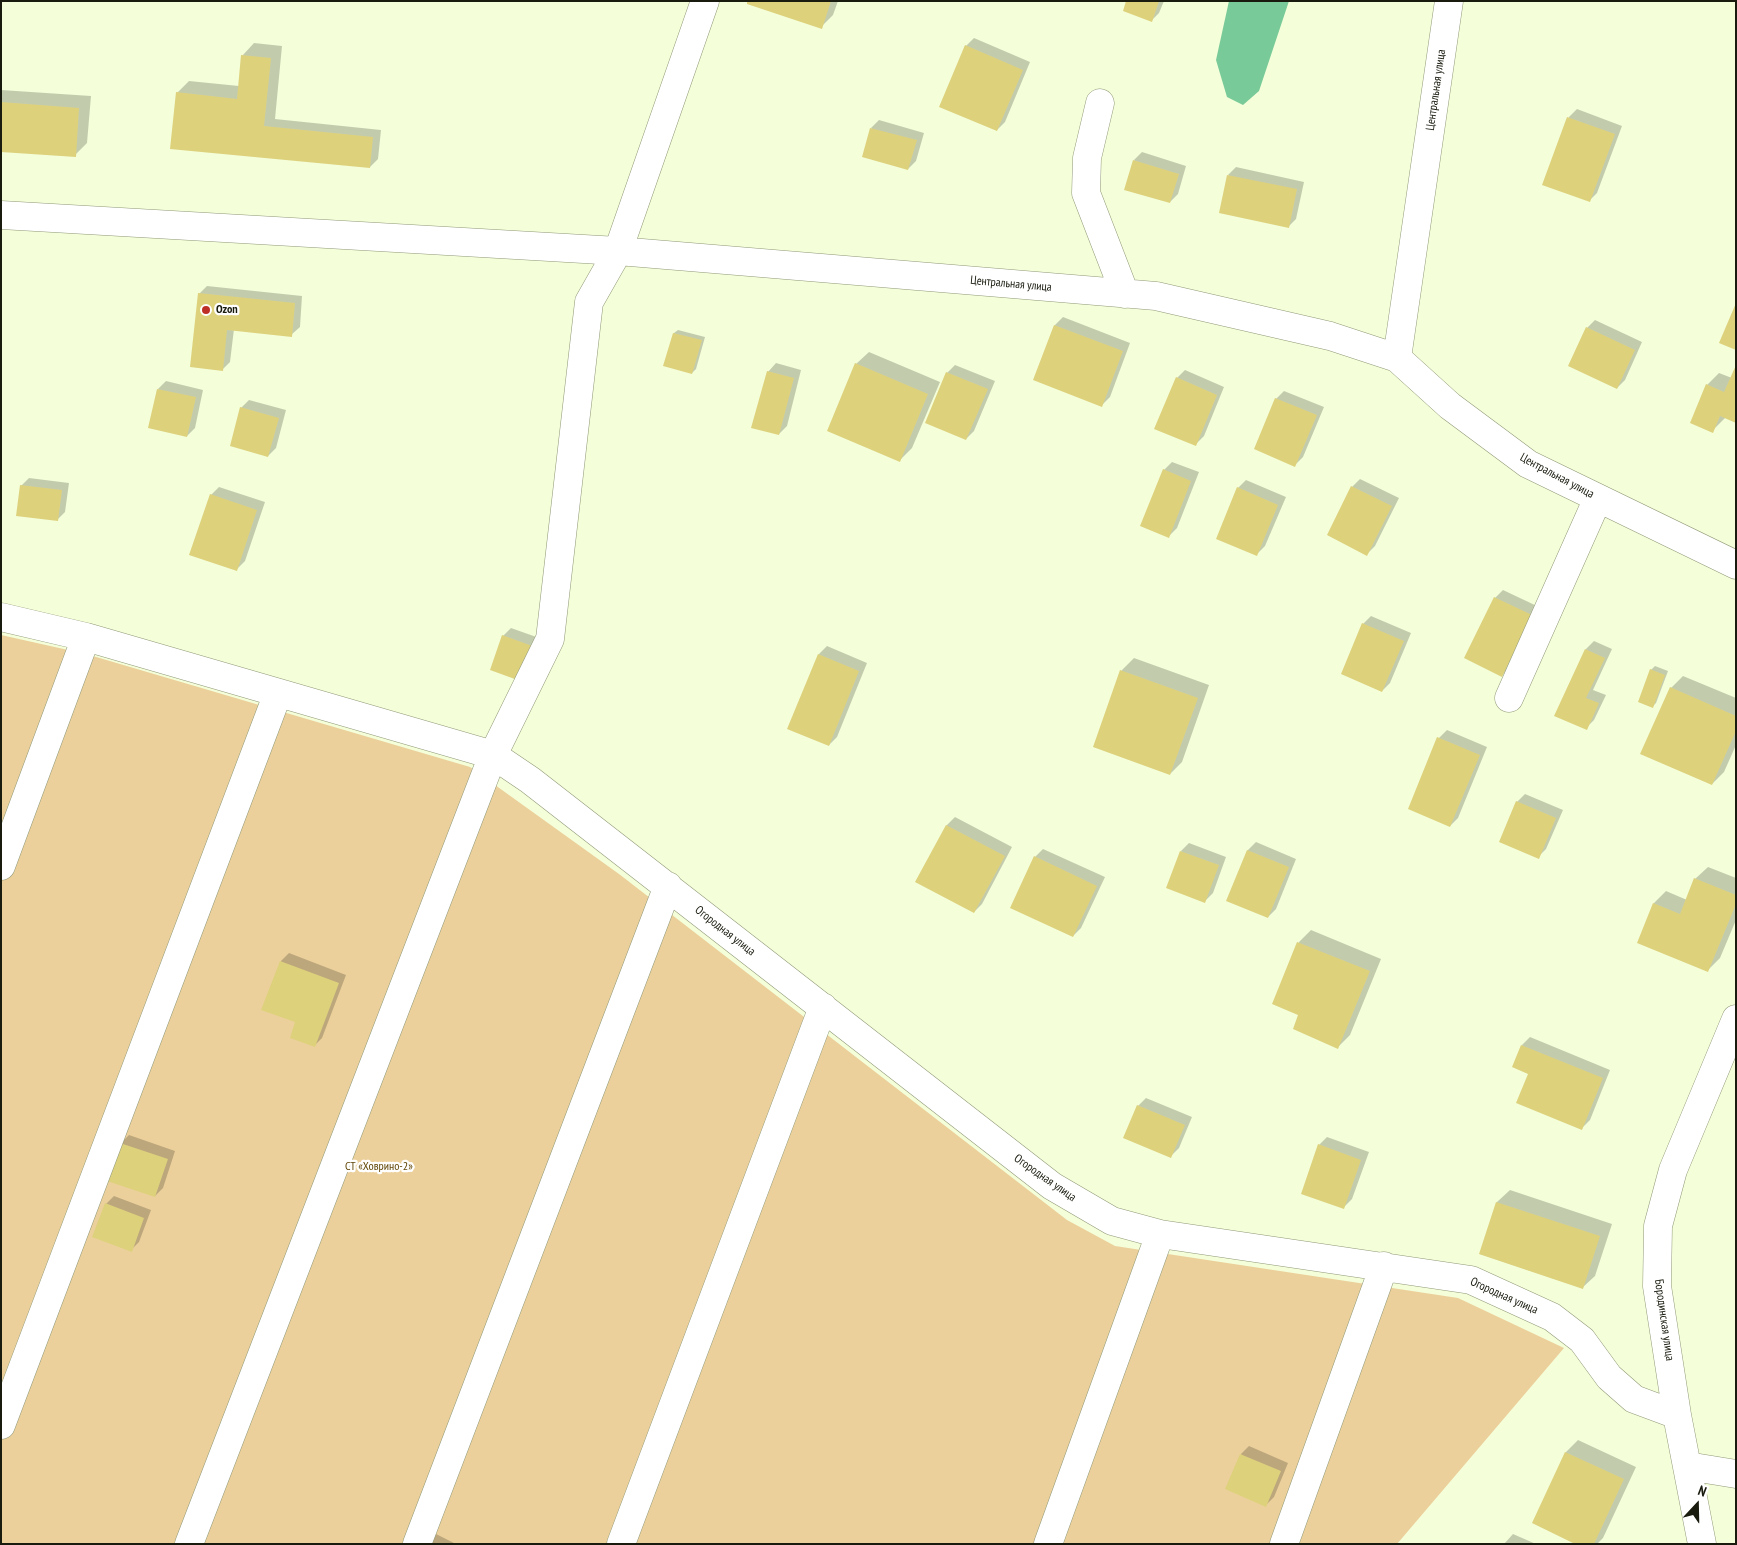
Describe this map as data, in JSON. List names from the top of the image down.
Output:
{
  "streets": {
    "street": ["Центральная улица", "Огородная улица", "Бородинская улица"]
  },
  "crossings": [
    ["Огородная улица", "Бородинская улица"]
  ],
  "parks": ["СТ «Ховрино-2»"],
  "places": ["Ozon"],
  "north": "top"
}
